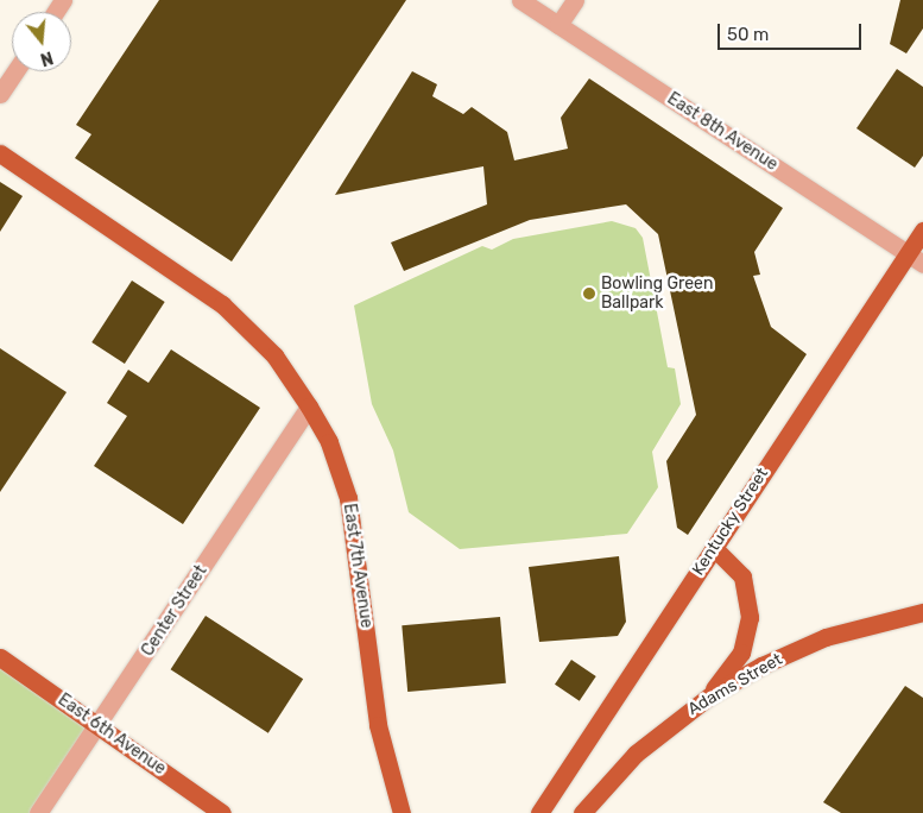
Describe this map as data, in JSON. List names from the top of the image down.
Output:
{
  "streets": {
    "main road": [
      "Kentucky Street",
      "East 7th Avenue",
      "Adams Street",
      "East 6th Avenue"
    ],
    "street": ["East 8th Avenue", "Center Street"]
  },
  "crossings": [
    ["East 8th Avenue", "Kentucky Street"],
    ["East 7th Avenue", "Center Street"],
    ["Center Street", "East 6th Avenue"]
  ],
  "places": ["Bowling Green Ballpark"],
  "scale_bar": "50 m",
  "north": "bottom"
}
